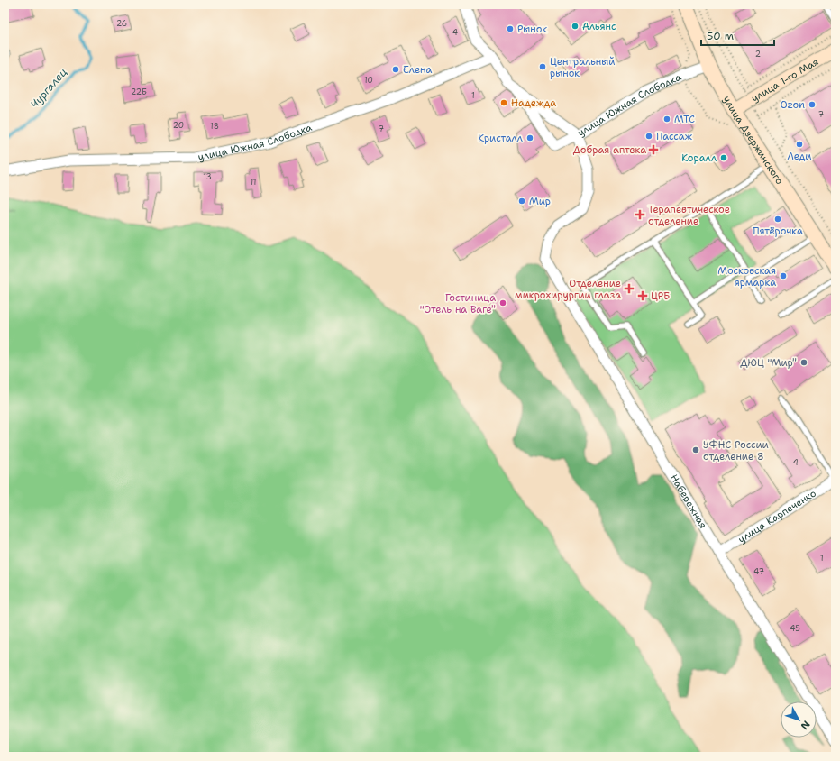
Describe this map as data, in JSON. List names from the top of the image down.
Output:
{
  "streets": {
    "main road": ["улица 1-го Мая", "улица Дзержинского"],
    "street": ["улица Южная Слободка", "Набережная", "улица Карпеченко"]
  },
  "crossings": [
    ["улица 1-го Мая", "улица Дзержинского"],
    ["улица Южная Слободка", "улица Дзержинского"],
    ["улица Южная Слободка", "Набережная"],
    ["Набережная", "улица Карпеченко"]
  ],
  "water": ["Чургалец"],
  "places": {
    "other": [
      "Альянс",
      "Рынок",
      "Центральный рынок",
      "Елена",
      "Надежда",
      "Ozon",
      "МТС",
      "Пассаж",
      "Кристалл",
      "Леди",
      "Коралл",
      "Мир",
      "Пятёрочка",
      "Московская ярмарка",
      "Гостиница \"Отель на Ваге\"",
      "ДЮЦ \"Мир\"",
      "УФНС России отделение 8"
    ],
    "health": [
      "Добрая аптека",
      "Терапевтическое отделение",
      "Отделение микрохирургии глаза",
      "ЦРБ"
    ]
  },
  "house_numbers": [
    "26",
    "4",
    "2",
    "10",
    "22Б",
    "1",
    "7",
    "20",
    "18",
    "7",
    "13",
    "11",
    "4",
    "1",
    "47",
    "45"
  ],
  "scale_bar": "50 m",
  "north": "bottom right"
}
